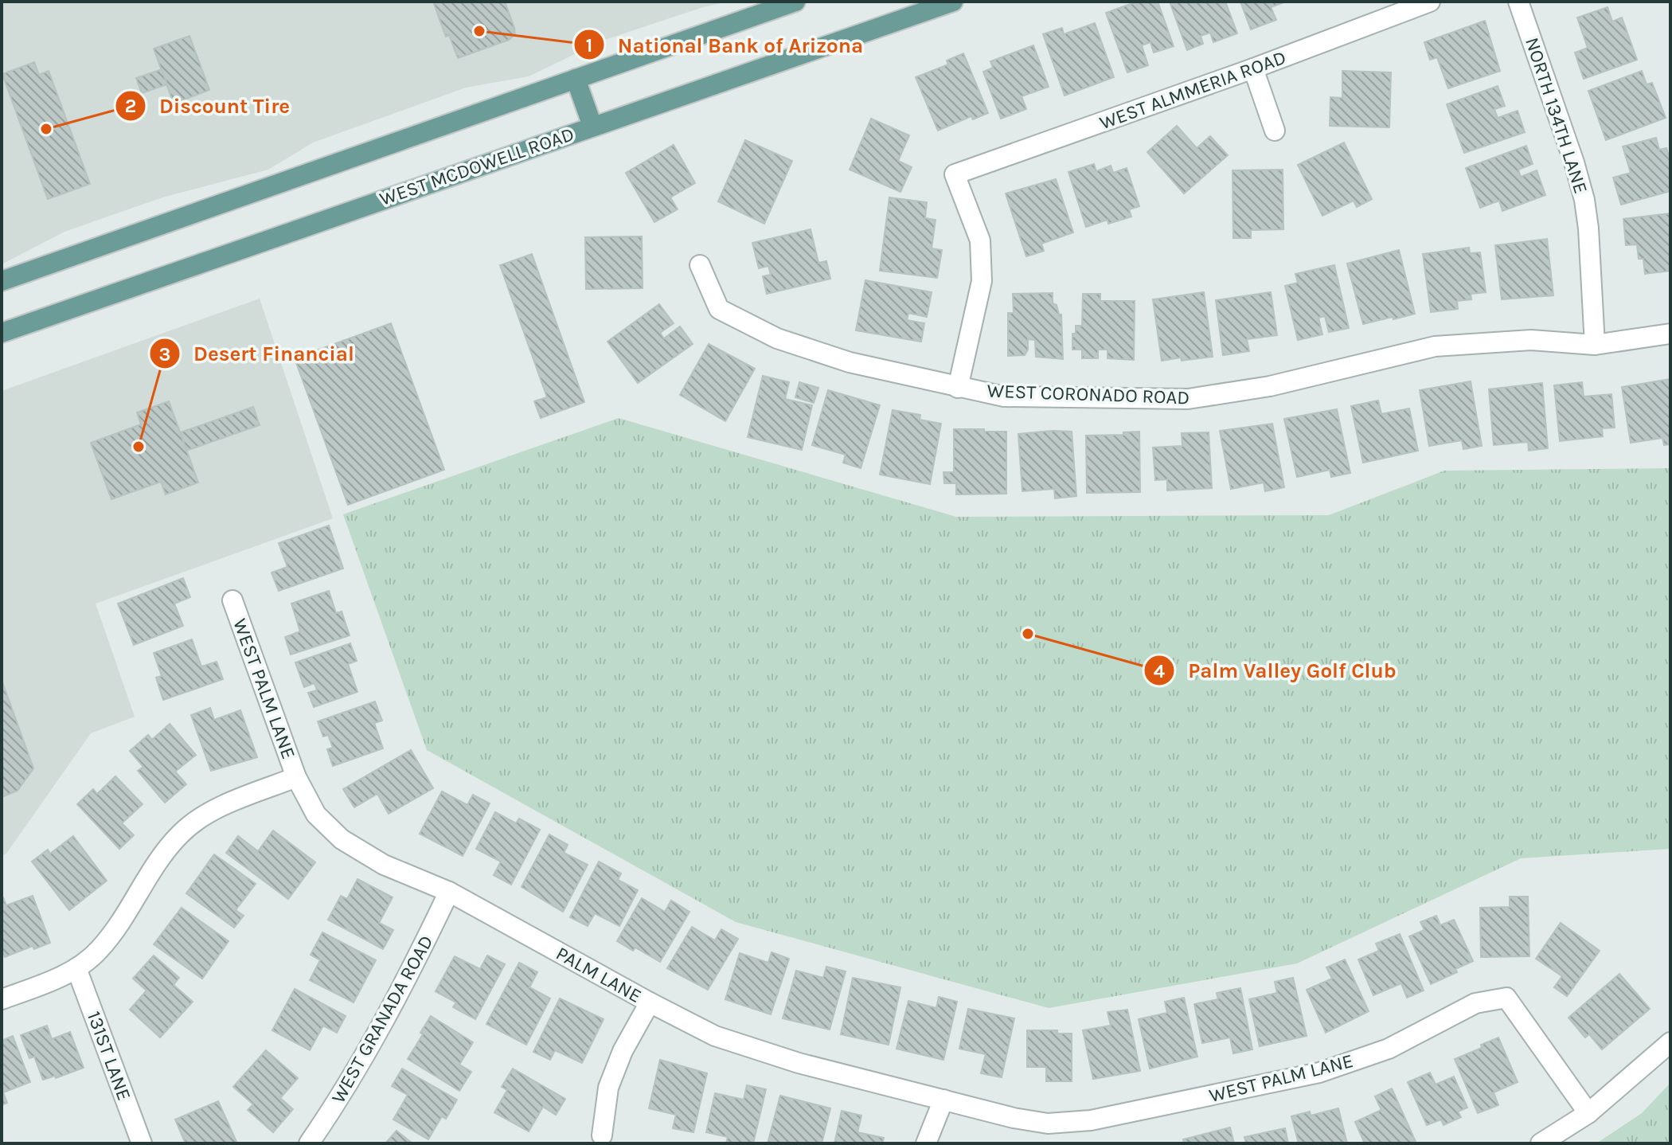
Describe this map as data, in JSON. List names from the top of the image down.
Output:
{
  "streets": {
    "main road": ["WEST MCDOWELL ROAD"],
    "street": [
      "WEST ALMMERIA ROAD",
      "NORTH 134TH LANE",
      "WEST CORONADO ROAD",
      "WEST PALM LANE",
      "PALM LANE",
      "WEST GRANADA ROAD",
      "131ST LANE"
    ]
  },
  "crossings": [
    ["WEST ALMMERIA ROAD", "WEST CORONADO ROAD"],
    ["NORTH 134TH LANE", "WEST CORONADO ROAD"],
    ["WEST PALM LANE", "PALM LANE"],
    ["PALM LANE", "WEST GRANADA ROAD"]
  ],
  "places": [
    "National Bank of Arizona",
    "Discount Tire",
    "Desert Financial",
    "Palm Valley Golf Club"
  ]
}
